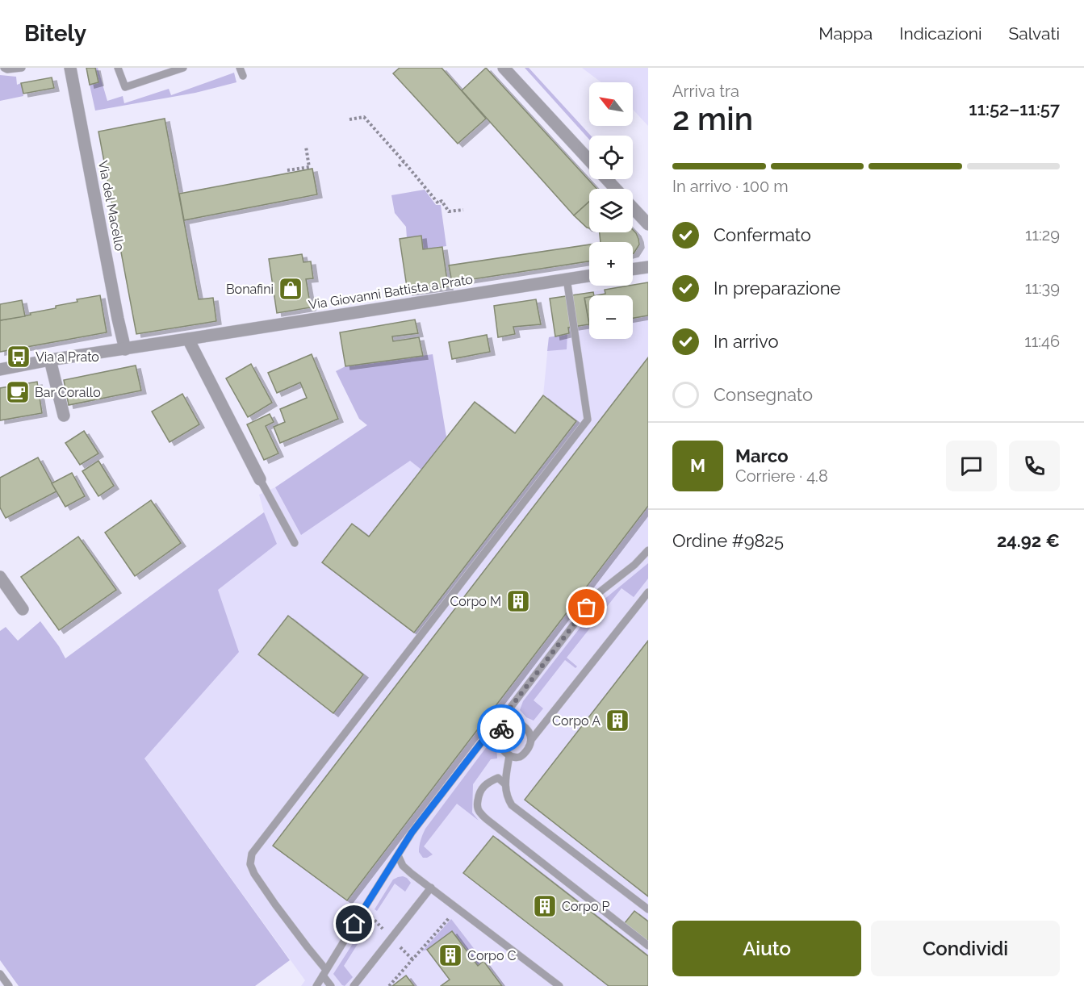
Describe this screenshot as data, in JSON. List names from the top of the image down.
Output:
{
  "streets": {
    "street": ["Via del Macello", "Via Giovanni Battista a Prato"]
  },
  "crossings": [
    ["Via del Macello", "Via Giovanni Battista a Prato"]
  ],
  "places": {
    "shop": ["Bonafini"],
    "bus stop": ["Via a Prato"],
    "cafe": ["Bar Corallo"],
    "building": [
      "Corpo M",
      "Corpo A",
      "Corpo P",
      "Corpo C"
    ]
  },
  "north": "top left",
  "page": {
    "header": "Bitely",
    "nav": ["Mappa", "Indicazioni", "Salvati"],
    "heading": ["2 min", "Arriva tra", "11:52–11:57"],
    "panel": [
      "Marco",
      "Corriere · 4.8",
      "Ordine #9825",
      "24.92 €"
    ],
    "map_buttons": ["+", "−"],
    "bar": "In arrivo · 100 m",
    "list": [
      ["Confermato", "11:29"],
      ["In preparazione", "11:39"],
      ["In arrivo", "11:46"],
      "Consegnato"
    ],
    "round": "M",
    "buttons": ["Aiuto", "Condividi"]
  }
}
